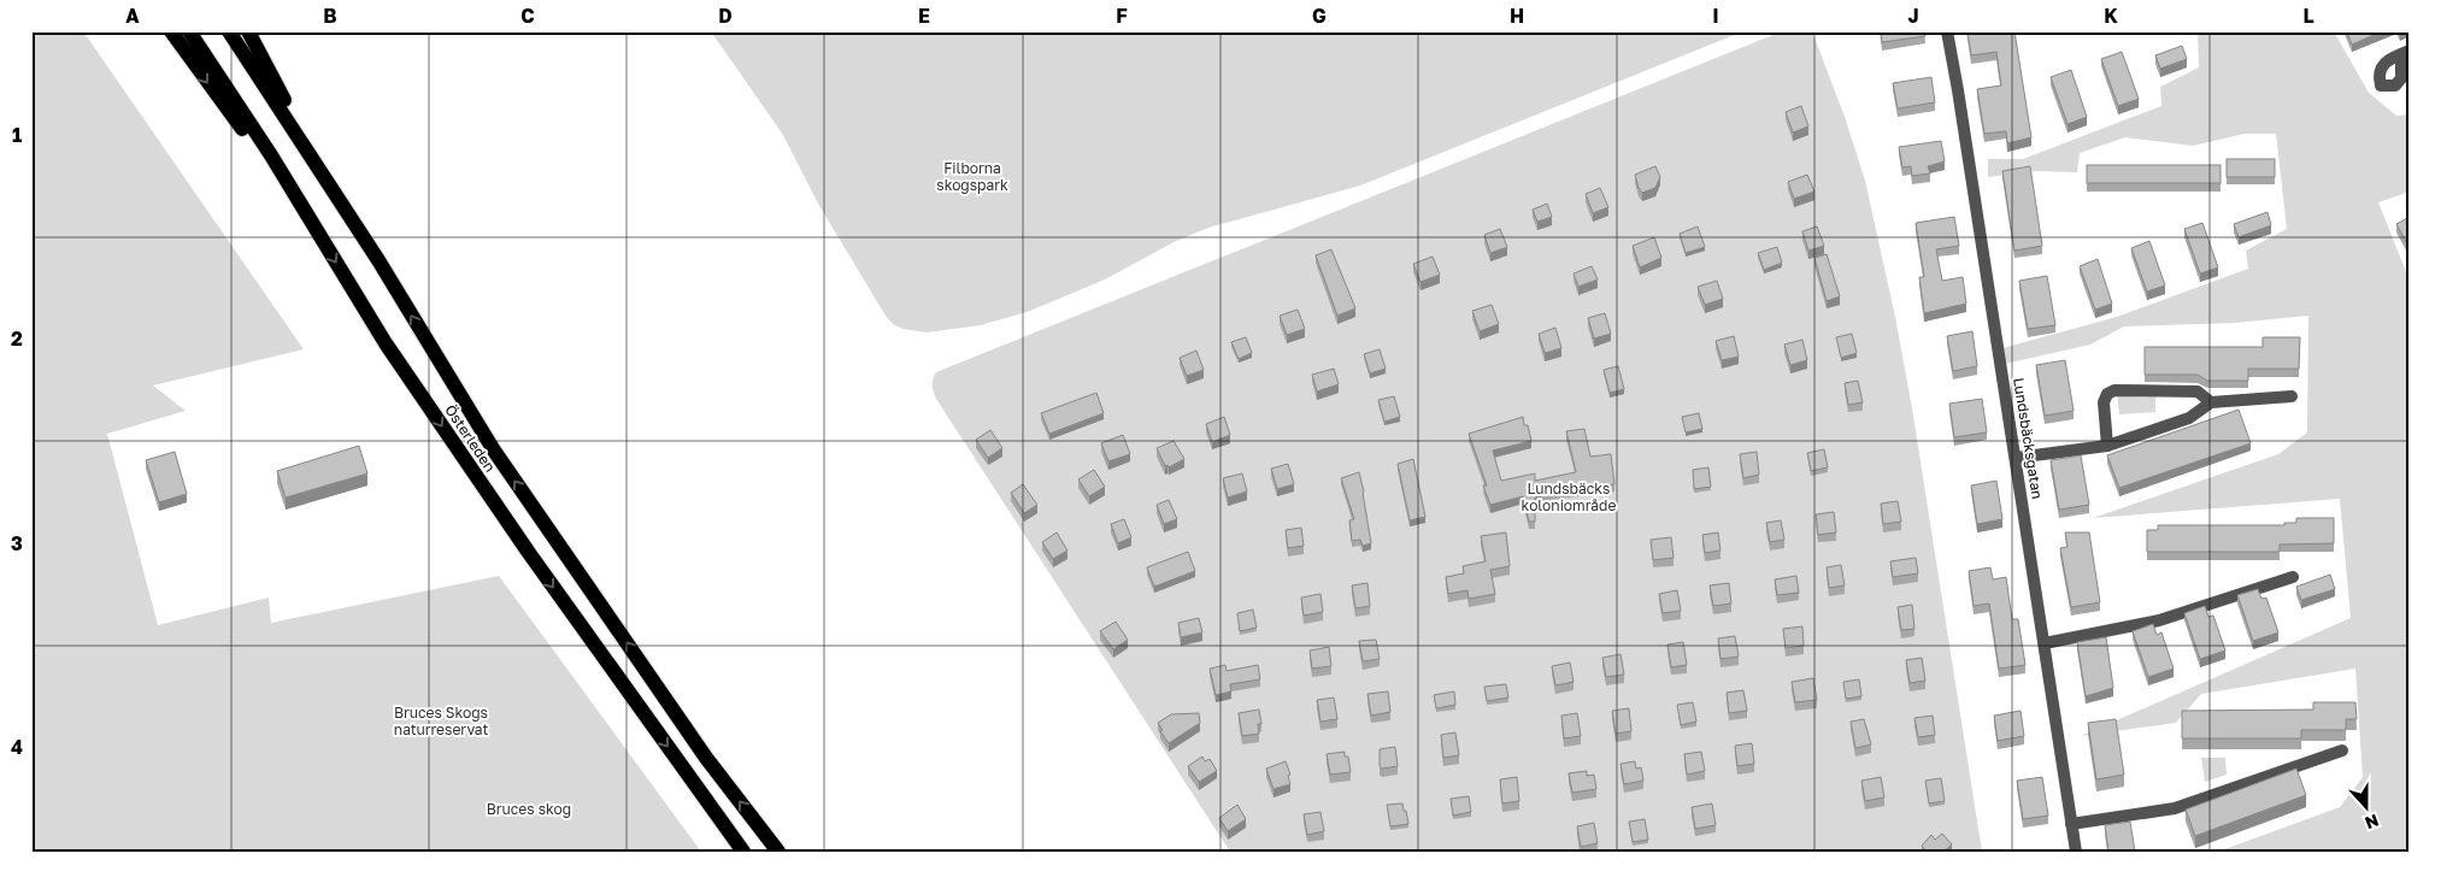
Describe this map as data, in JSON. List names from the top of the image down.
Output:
{
  "streets": {
    "main road": ["Österleden"],
    "street": ["Lundsbäcksgatan"]
  },
  "parks": [
    "Filborna skogspark",
    "Lundsbäcks koloniområde",
    "Bruces Skogs naturreservat",
    "Bruces skog"
  ],
  "north": "bottom",
  "grid": {
    "columns": [
      "A",
      "B",
      "C",
      "D",
      "E",
      "F",
      "G",
      "H",
      "I",
      "J",
      "K",
      "L"
    ],
    "rows": [
      "1",
      "2",
      "3",
      "4"
    ]
  }
}
